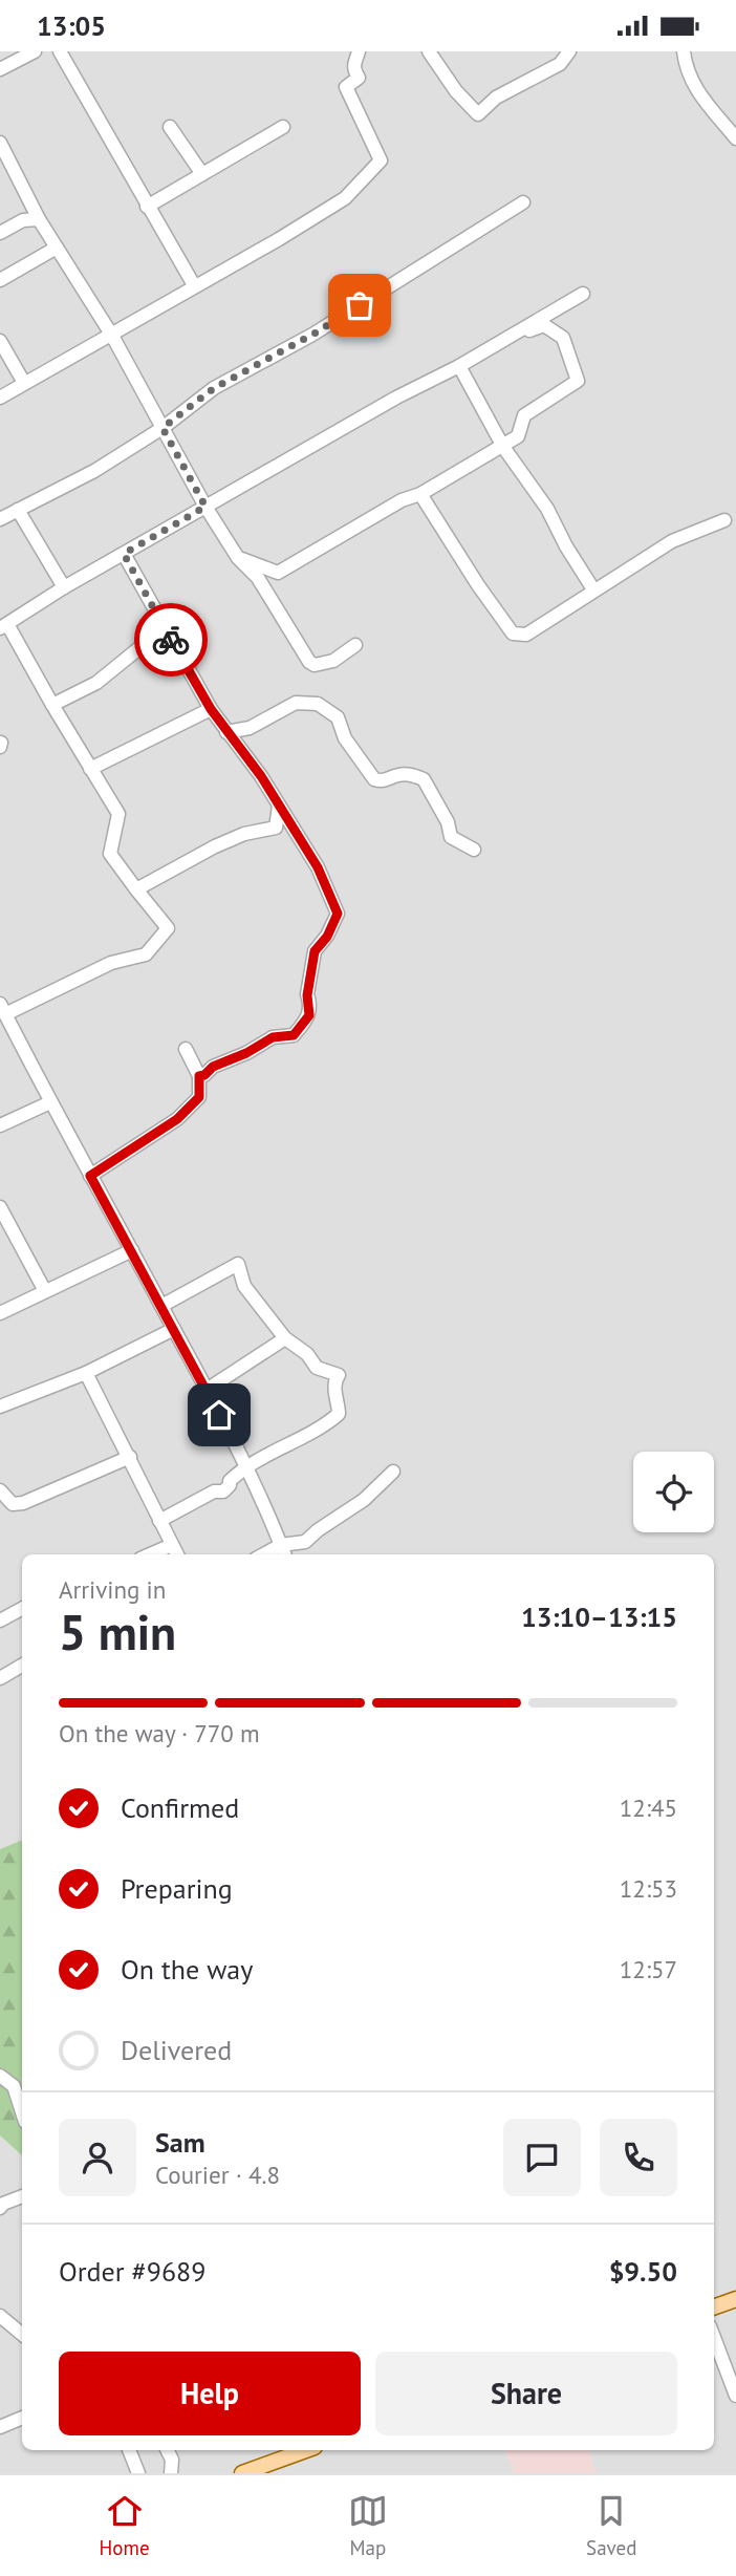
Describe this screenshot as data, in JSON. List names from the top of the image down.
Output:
{
  "page": {
    "status": "13:05",
    "heading": ["5 min", "Arriving in", "13:10–13:15"],
    "panel": [
      "Sam",
      "Courier · 4.8",
      "Order #9689",
      "$9.50"
    ],
    "bar": "On the way · 770 m",
    "list": [
      ["Confirmed", "12:45"],
      ["Preparing", "12:53"],
      ["On the way", "12:57"],
      "Delivered"
    ],
    "buttons": ["Help", "Share"],
    "tabs": ["Home", "Map", "Saved"]
  }
}
